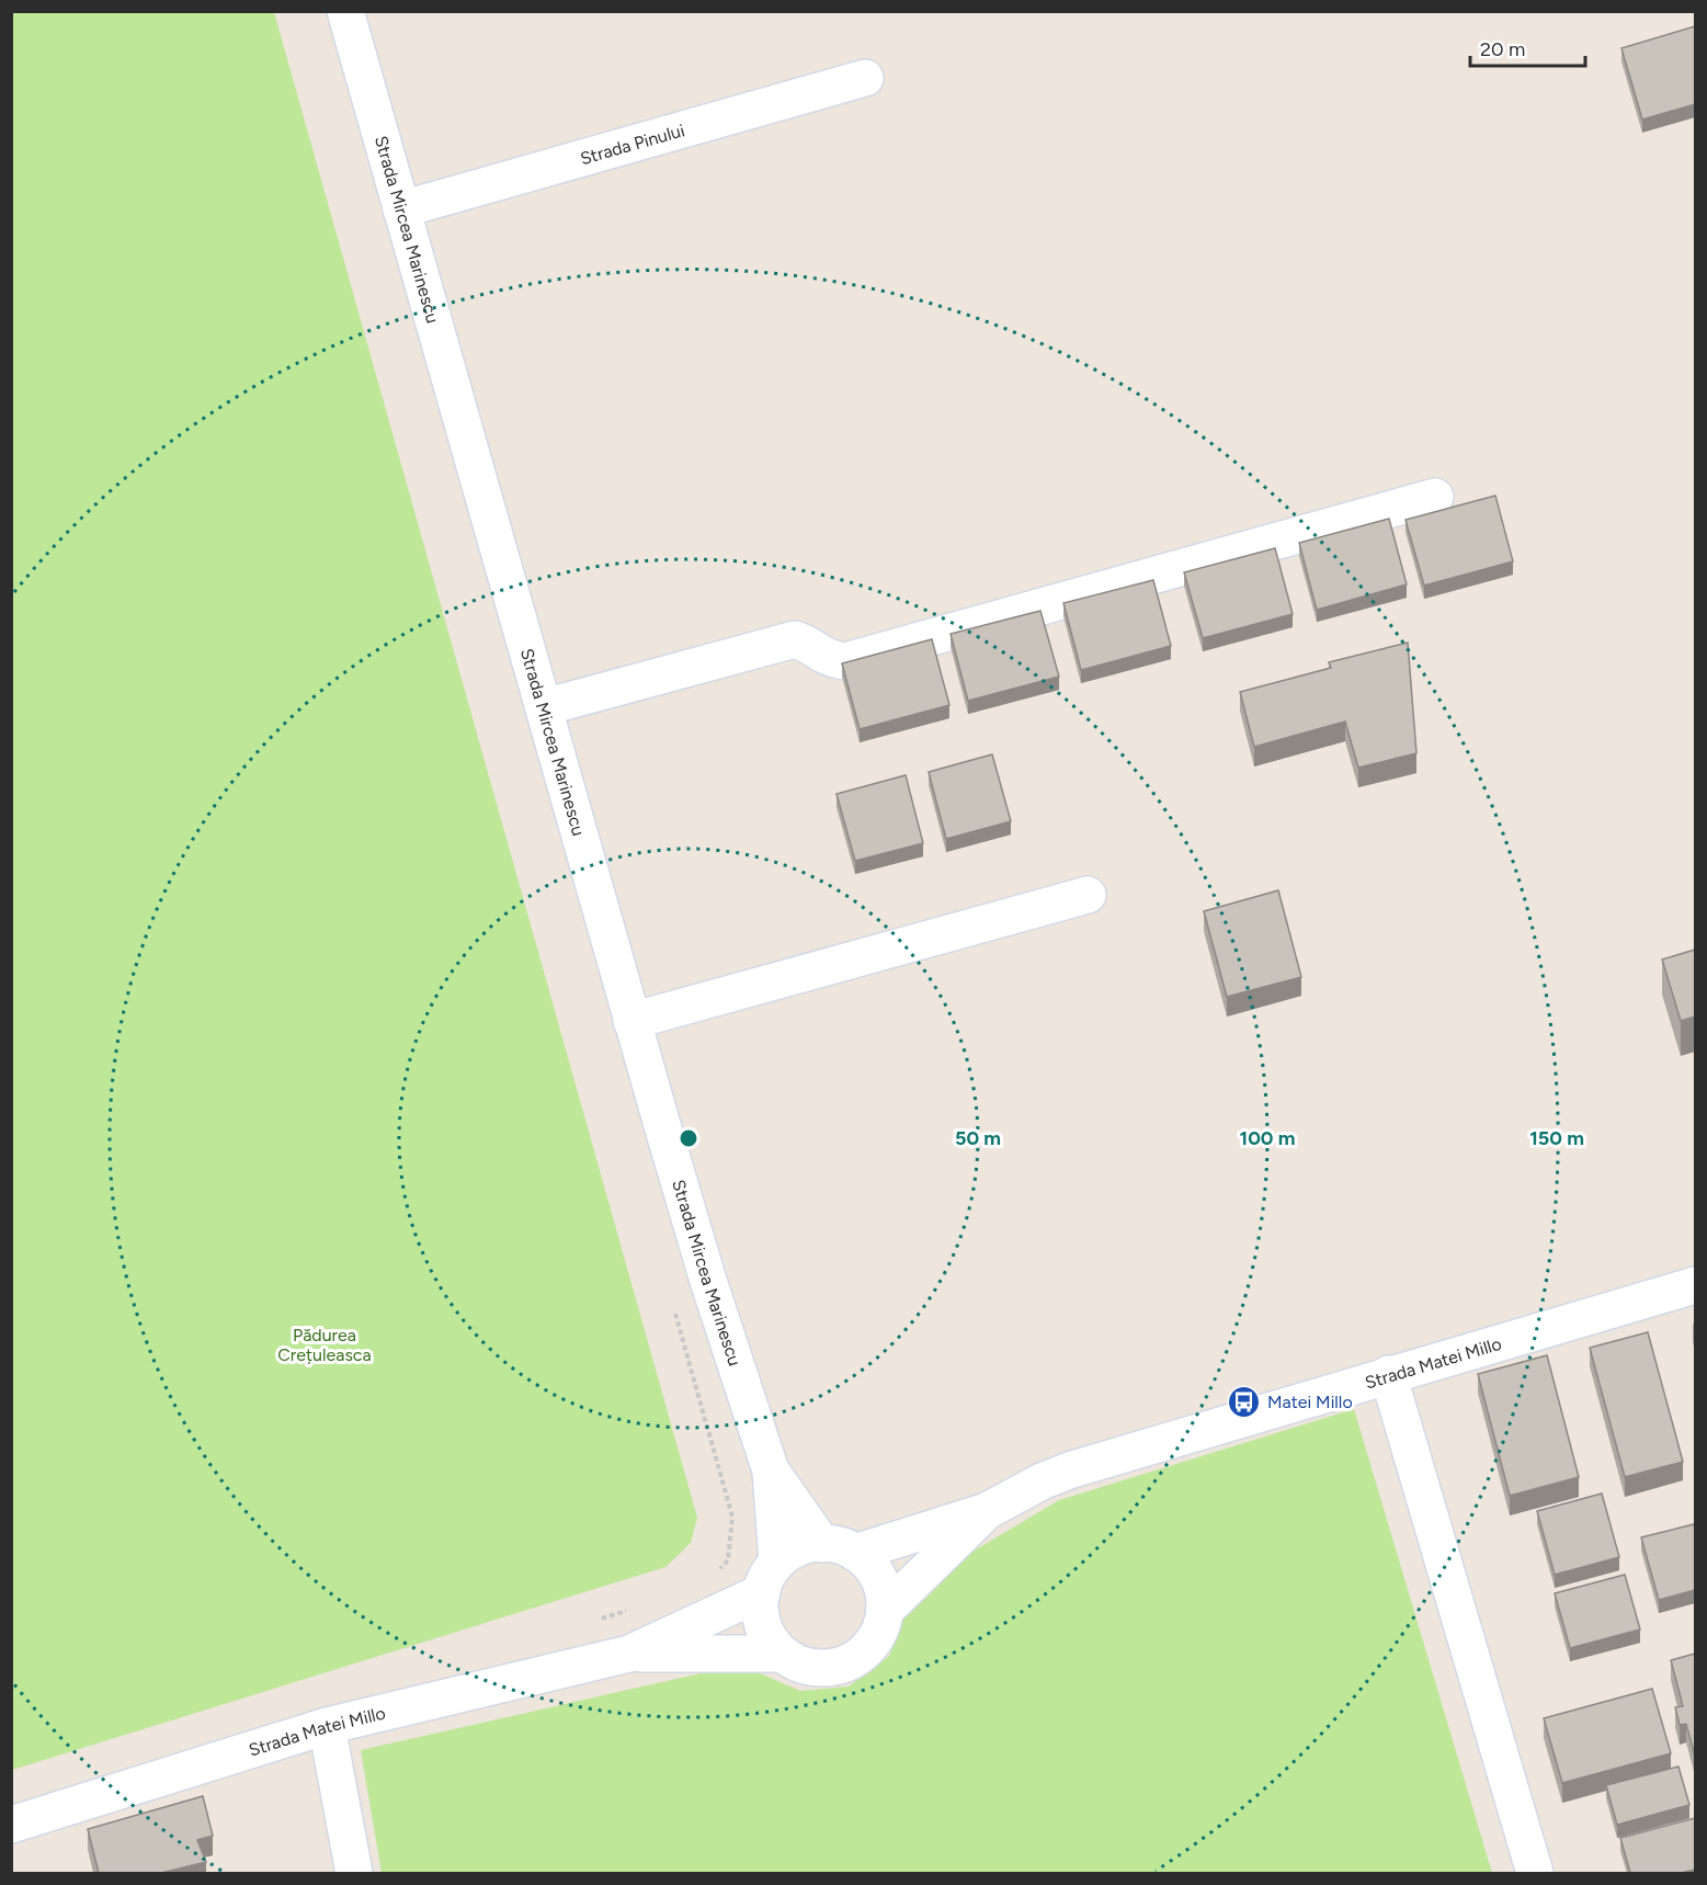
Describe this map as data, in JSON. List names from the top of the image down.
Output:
{
  "streets": {
    "street": ["Strada Pinului", "Strada Mircea Marinescu", "Strada Matei Millo"]
  },
  "crossings": [
    ["Strada Pinului", "Strada Mircea Marinescu"],
    ["Strada Mircea Marinescu", "Strada Matei Millo"]
  ],
  "parks": ["Pădurea Crețuleasca"],
  "places": {
    "bus stop": ["Matei Millo"]
  },
  "scale_bar": "20 m",
  "rings": ["50 m", "100 m", "150 m"]
}
